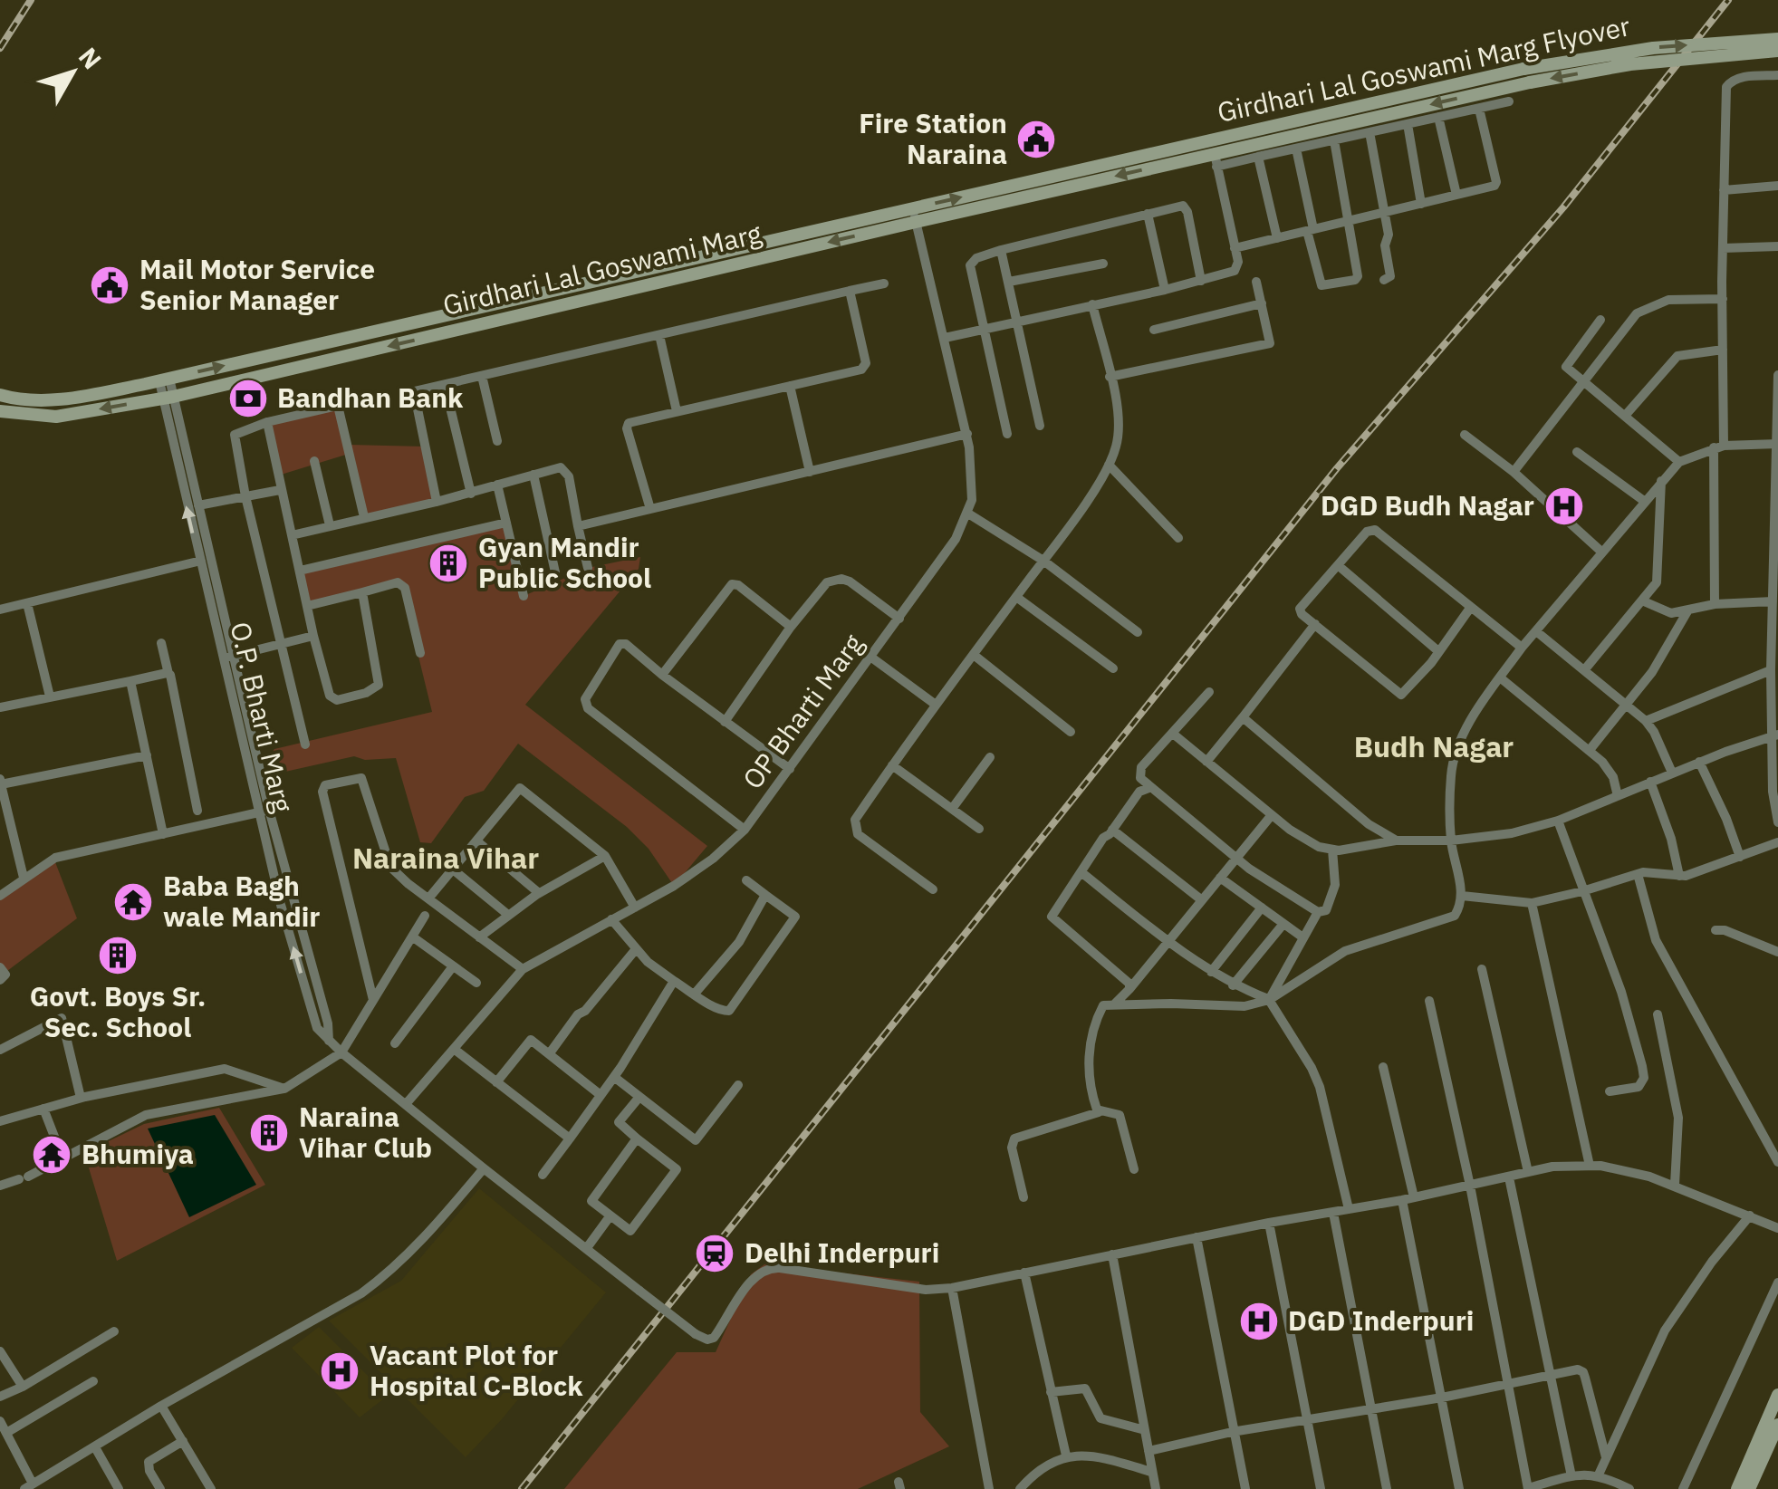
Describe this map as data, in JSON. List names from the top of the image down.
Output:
{
  "streets": {
    "main road": ["Girdhari Lal Goswami Marg Flyover", "Girdhari Lal Goswami Marg"],
    "street": ["OP Bharti Marg", "O.P. Bharti Marg"]
  },
  "crossings": [
    ["Girdhari Lal Goswami Marg Flyover", "Girdhari Lal Goswami Marg"],
    ["Girdhari Lal Goswami Marg", "OP Bharti Marg"],
    ["Girdhari Lal Goswami Marg", "O.P. Bharti Marg"],
    ["OP Bharti Marg", "O.P. Bharti Marg"]
  ],
  "districts": ["Budh Nagar", "Naraina Vihar"],
  "places": {
    "public building": ["Fire Station Naraina", "Mail Motor Service Senior Manager"],
    "bank": ["Bandhan Bank"],
    "hospital": ["DGD Budh Nagar", "DGD Inderpuri", "Vacant Plot for Hospital C-Block"],
    "building": ["Gyan Mandir Public School", "Govt. Boys Sr. Sec. School", "Naraina Vihar Club"],
    "temple": ["Baba Bagh wale Mandir", "Bhumiya"],
    "station": ["Delhi Inderpuri"]
  },
  "north": "top right"
}
